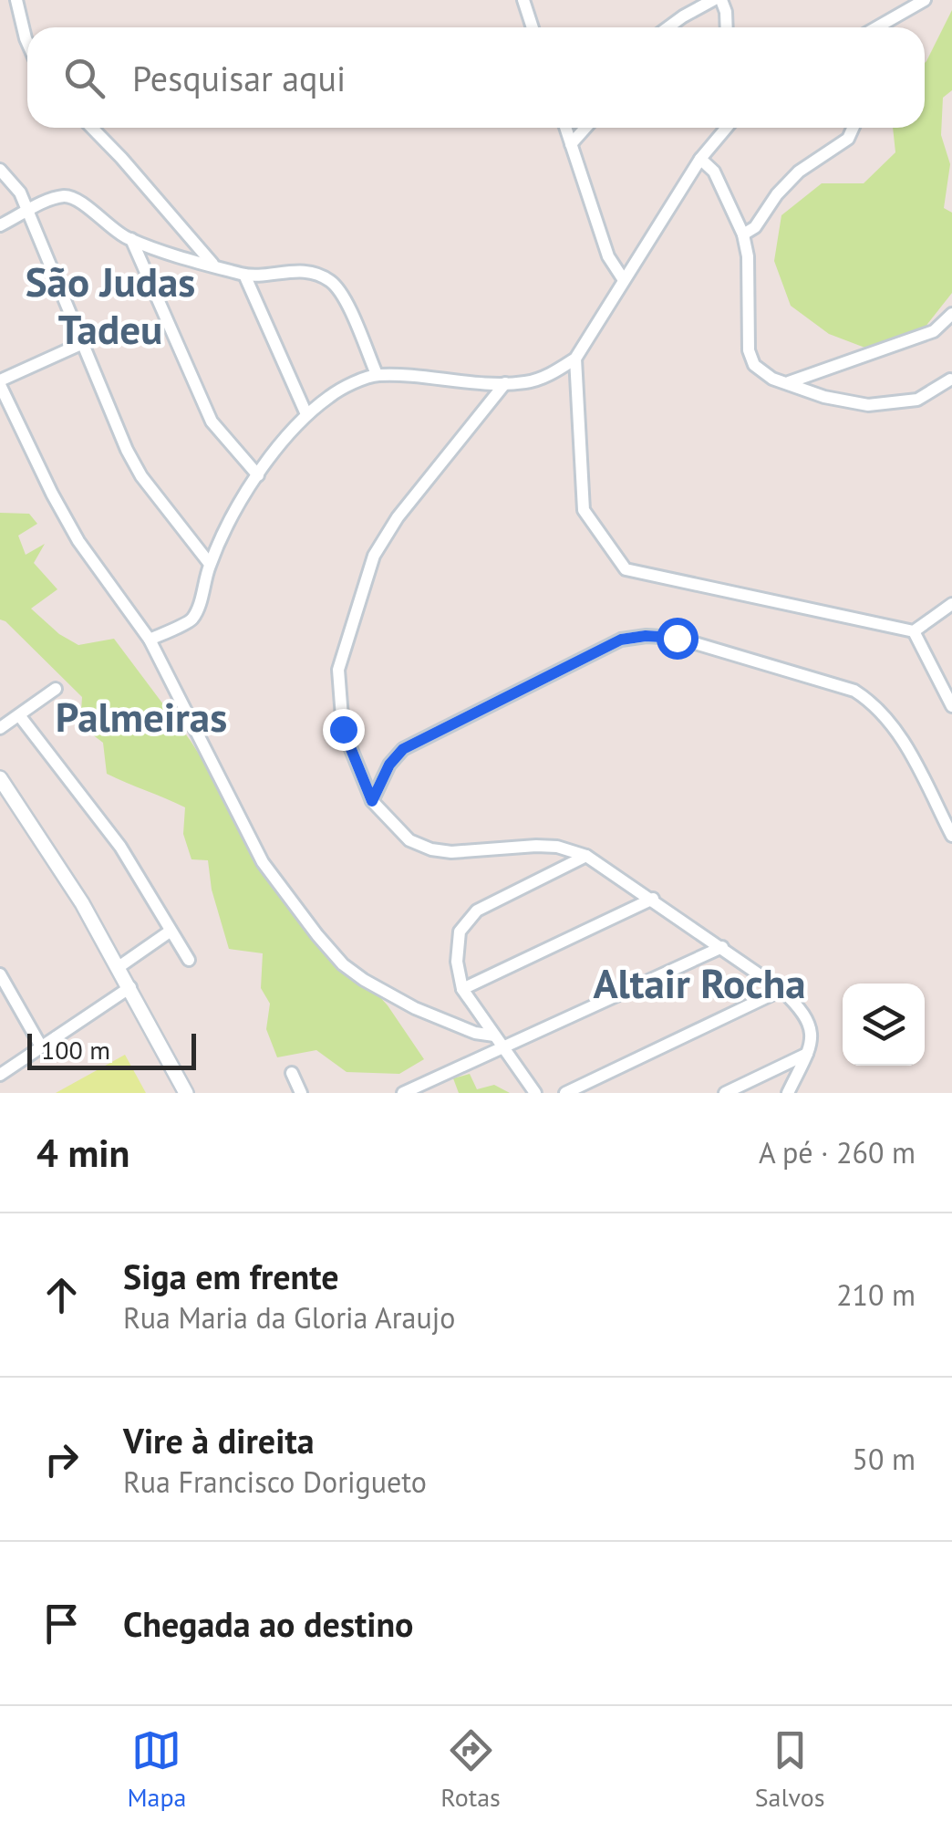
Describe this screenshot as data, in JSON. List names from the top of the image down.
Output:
{
  "districts": ["São Judas Tadeu", "Palmeiras", "Altair Rocha"],
  "scale_bar": "100 m",
  "page": {
    "search": "Pesquisar aqui",
    "scale": "100 m",
    "heading": ["4 min", "A pé · 260 m"],
    "list": [
      ["Siga em frente", "Rua Maria da Gloria Araujo", "210 m"],
      ["Vire à direita", "Rua Francisco Dorigueto", "50 m"],
      "Chegada ao destino"
    ],
    "nav": ["Mapa", "Rotas", "Salvos"]
  }
}
